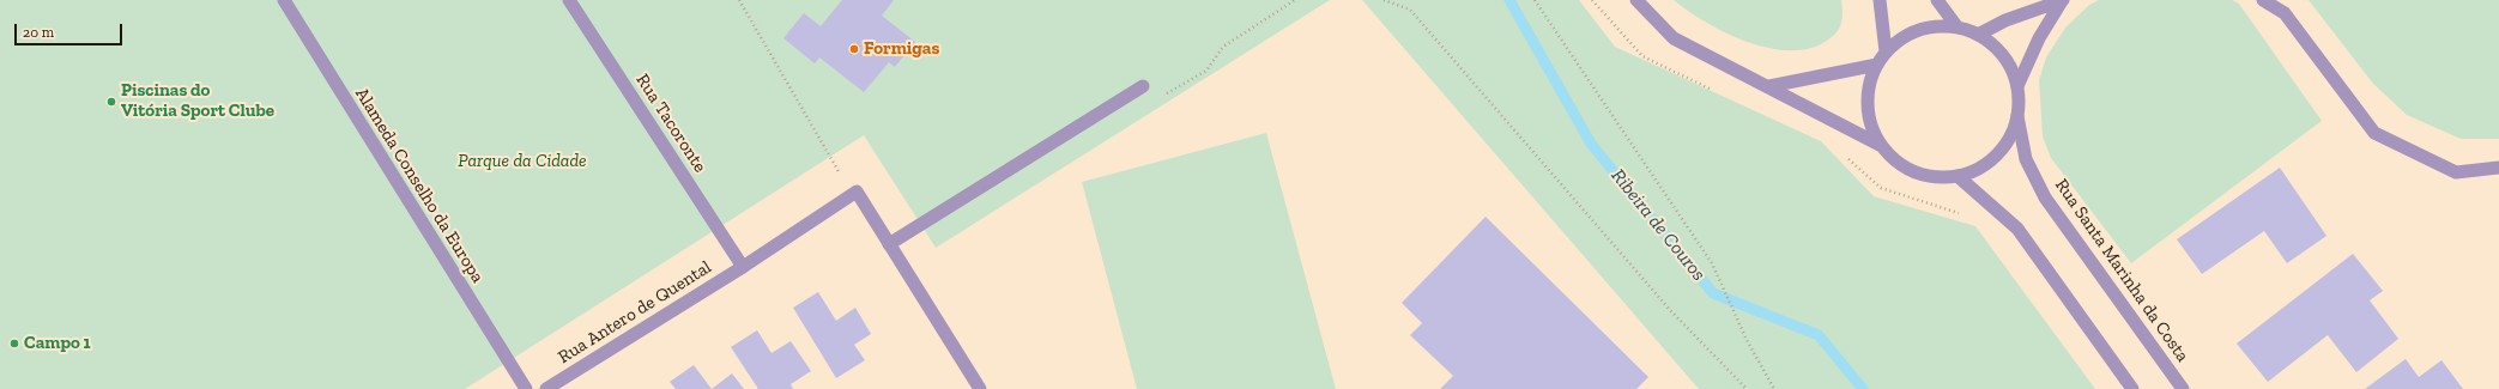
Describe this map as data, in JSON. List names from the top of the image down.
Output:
{
  "streets": {
    "street": [
      "Rua Tacoronte",
      "Alameda Conselho da Europa",
      "Rua Santa Marinha da Costa",
      "Rua Antero de Quental"
    ]
  },
  "crossings": [
    ["Rua Tacoronte", "Rua Antero de Quental"]
  ],
  "water": ["Ribeira de Couros"],
  "parks": ["Parque da Cidade"],
  "places": ["Formigas", "Piscinas do Vitória Sport Clube", "Campo 1"],
  "scale_bar": "20 m"
}
